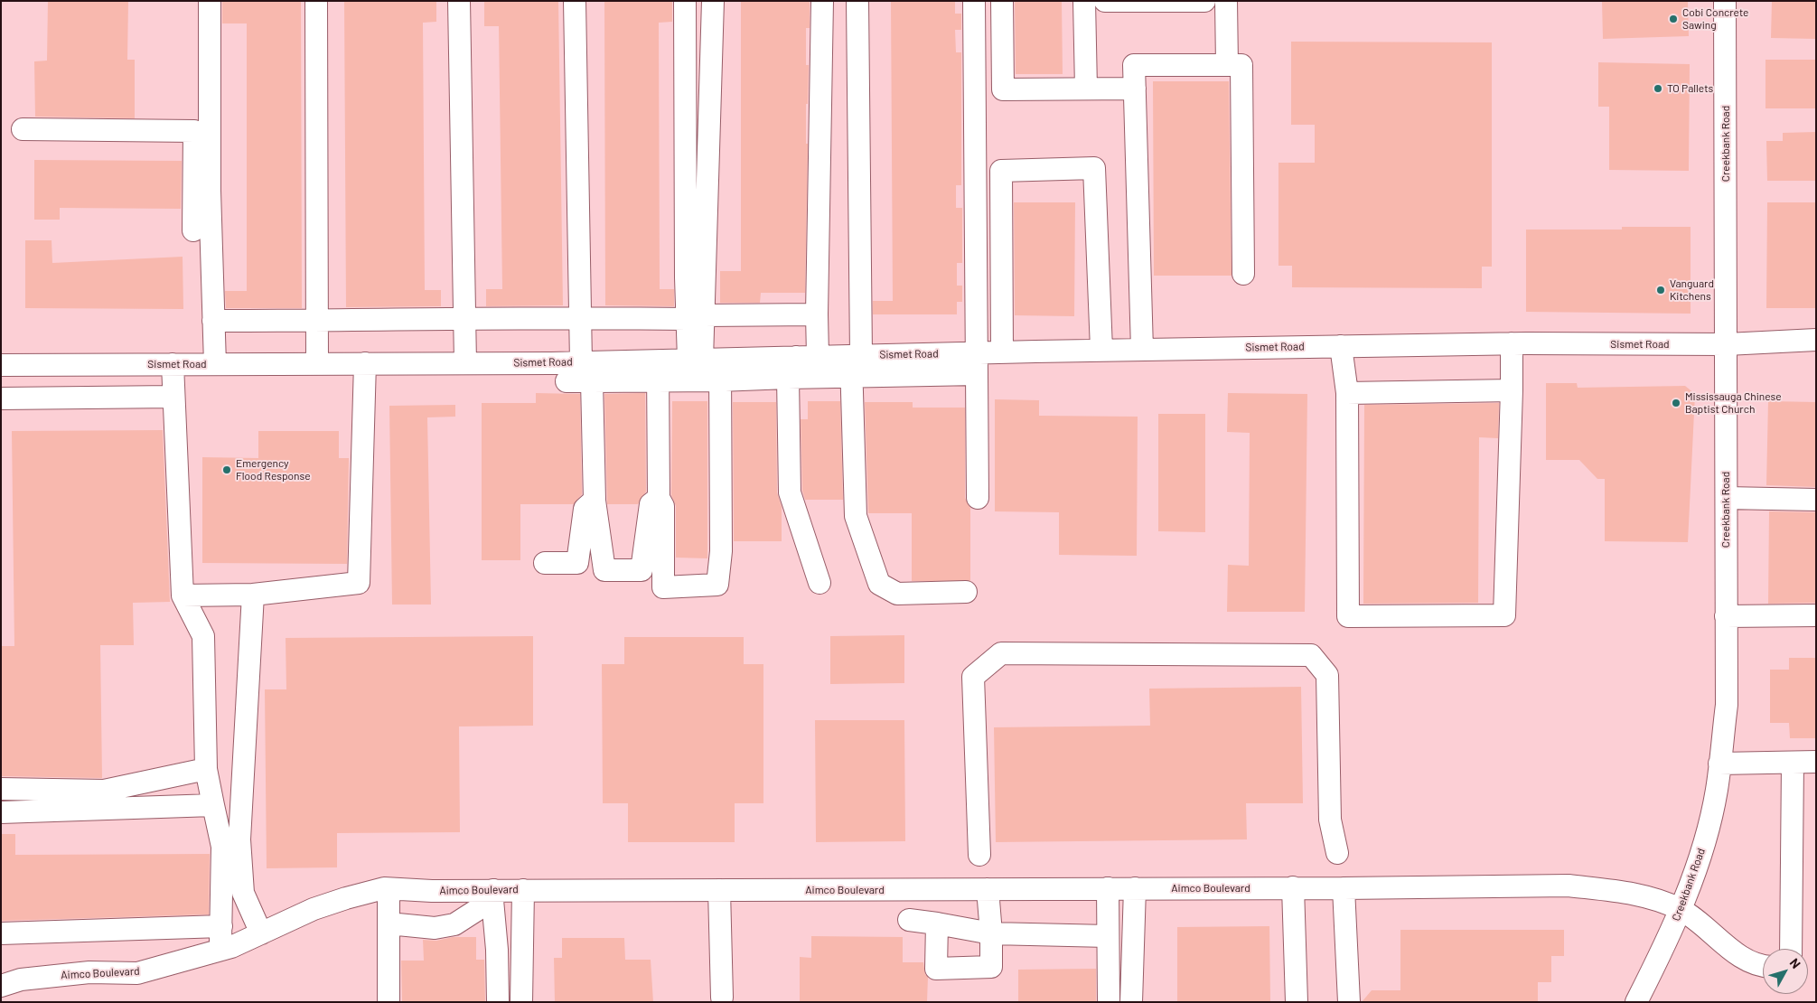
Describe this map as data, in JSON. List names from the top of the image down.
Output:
{
  "streets": {
    "street": ["Creekbank Road", "Sismet Road", "Aimco Boulevard"]
  },
  "crossings": [
    ["Creekbank Road", "Sismet Road"],
    ["Creekbank Road", "Aimco Boulevard"]
  ],
  "places": [
    "Cobi Concrete Sawing",
    "TO Pallets",
    "Vanguard Kitchens",
    "Mississauga Chinese Baptist Church",
    "Emergency Flood Response"
  ],
  "north": "top right"
}
